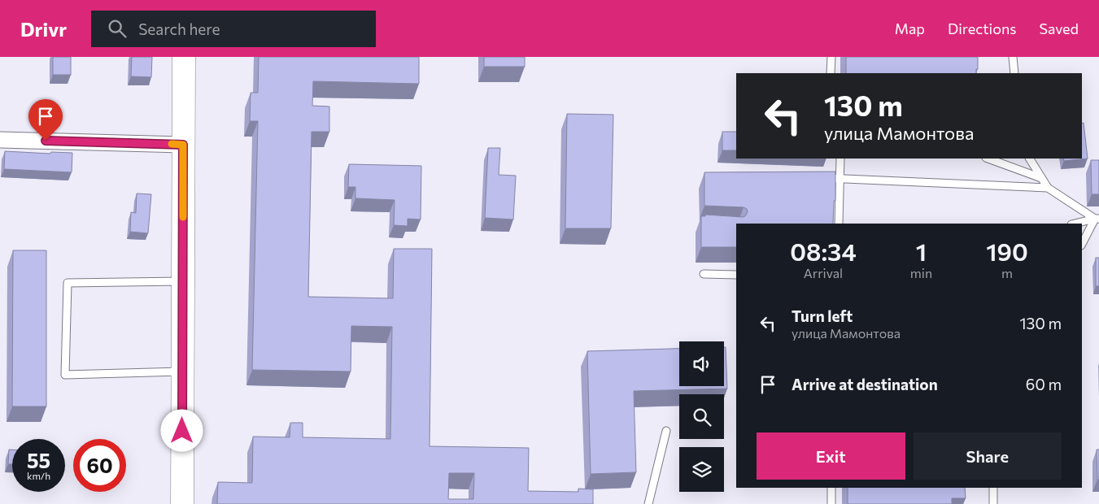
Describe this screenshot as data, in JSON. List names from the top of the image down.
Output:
{
  "page": {
    "header": "Drivr",
    "search": "Search here",
    "nav": ["Map", "Directions", "Saved"],
    "turn": ["130 m", "улица Мамонтова"],
    "eta": [
      "08:34",
      "Arrival",
      "1",
      "min",
      "190",
      "m"
    ],
    "list": [
      {
        "name": "Turn left",
        "note": "улица Мамонтова",
        "value": "130 m"
      },
      {
        "name": "Arrive at destination",
        "value": "60 m"
      }
    ],
    "buttons": ["Exit", "Share"],
    "speed": "55 km/h",
    "limit": "60"
  }
}
